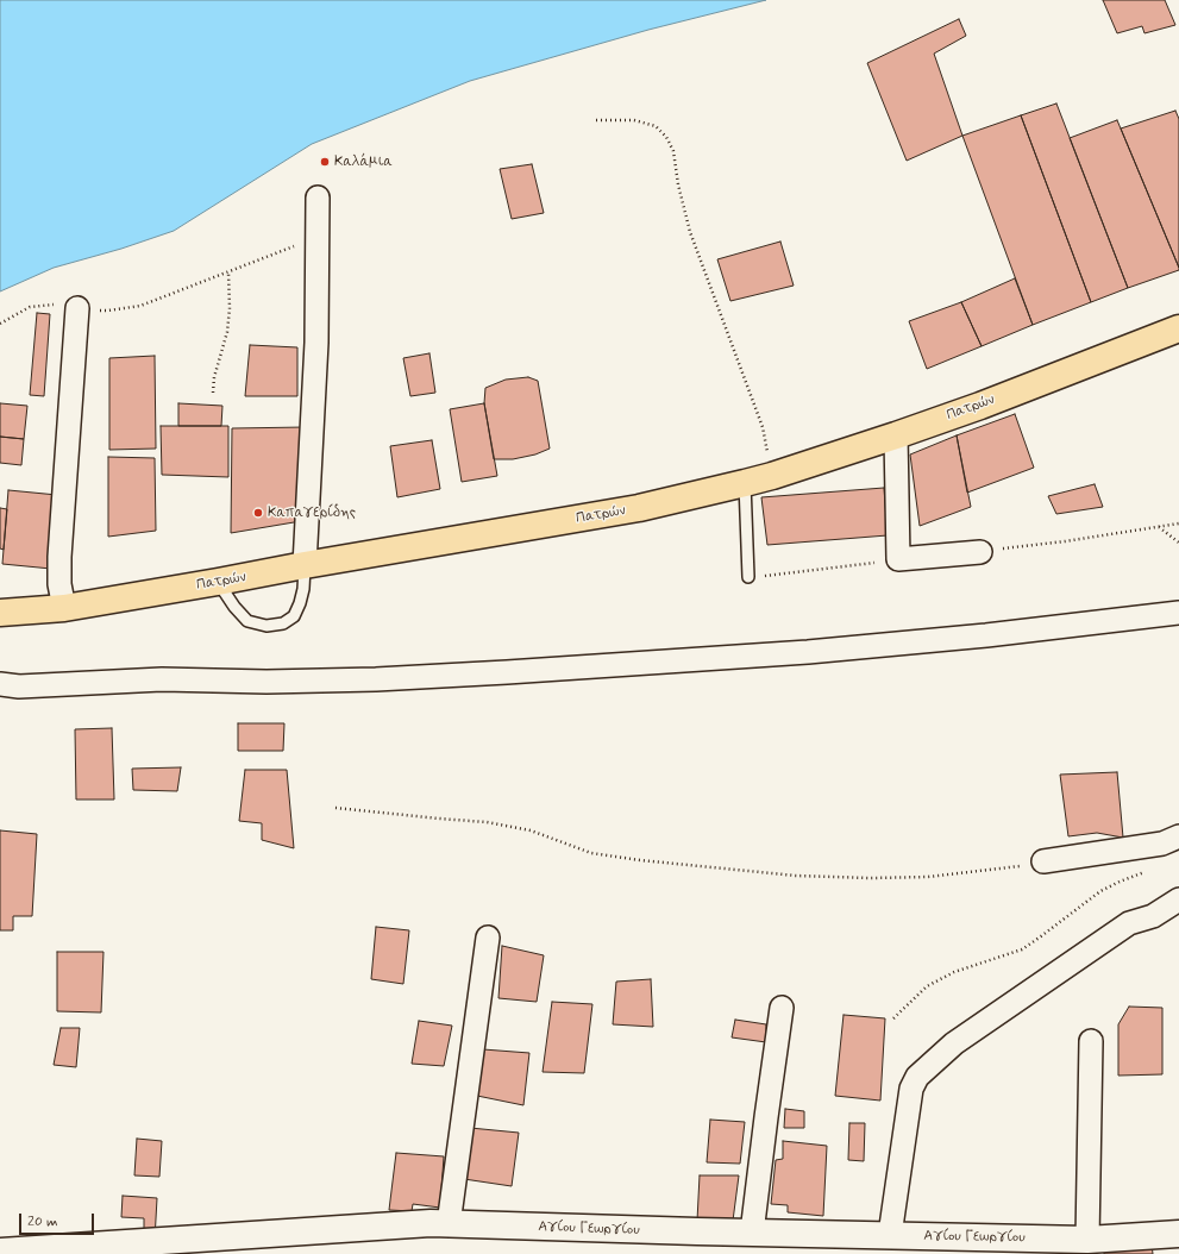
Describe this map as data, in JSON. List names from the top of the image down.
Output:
{
  "streets": {
    "main road": ["Πατρών"],
    "street": ["Αγίου Γεωργίου"]
  },
  "places": ["Καλάμια", "Καπαγερίδης"],
  "scale_bar": "20 m"
}
